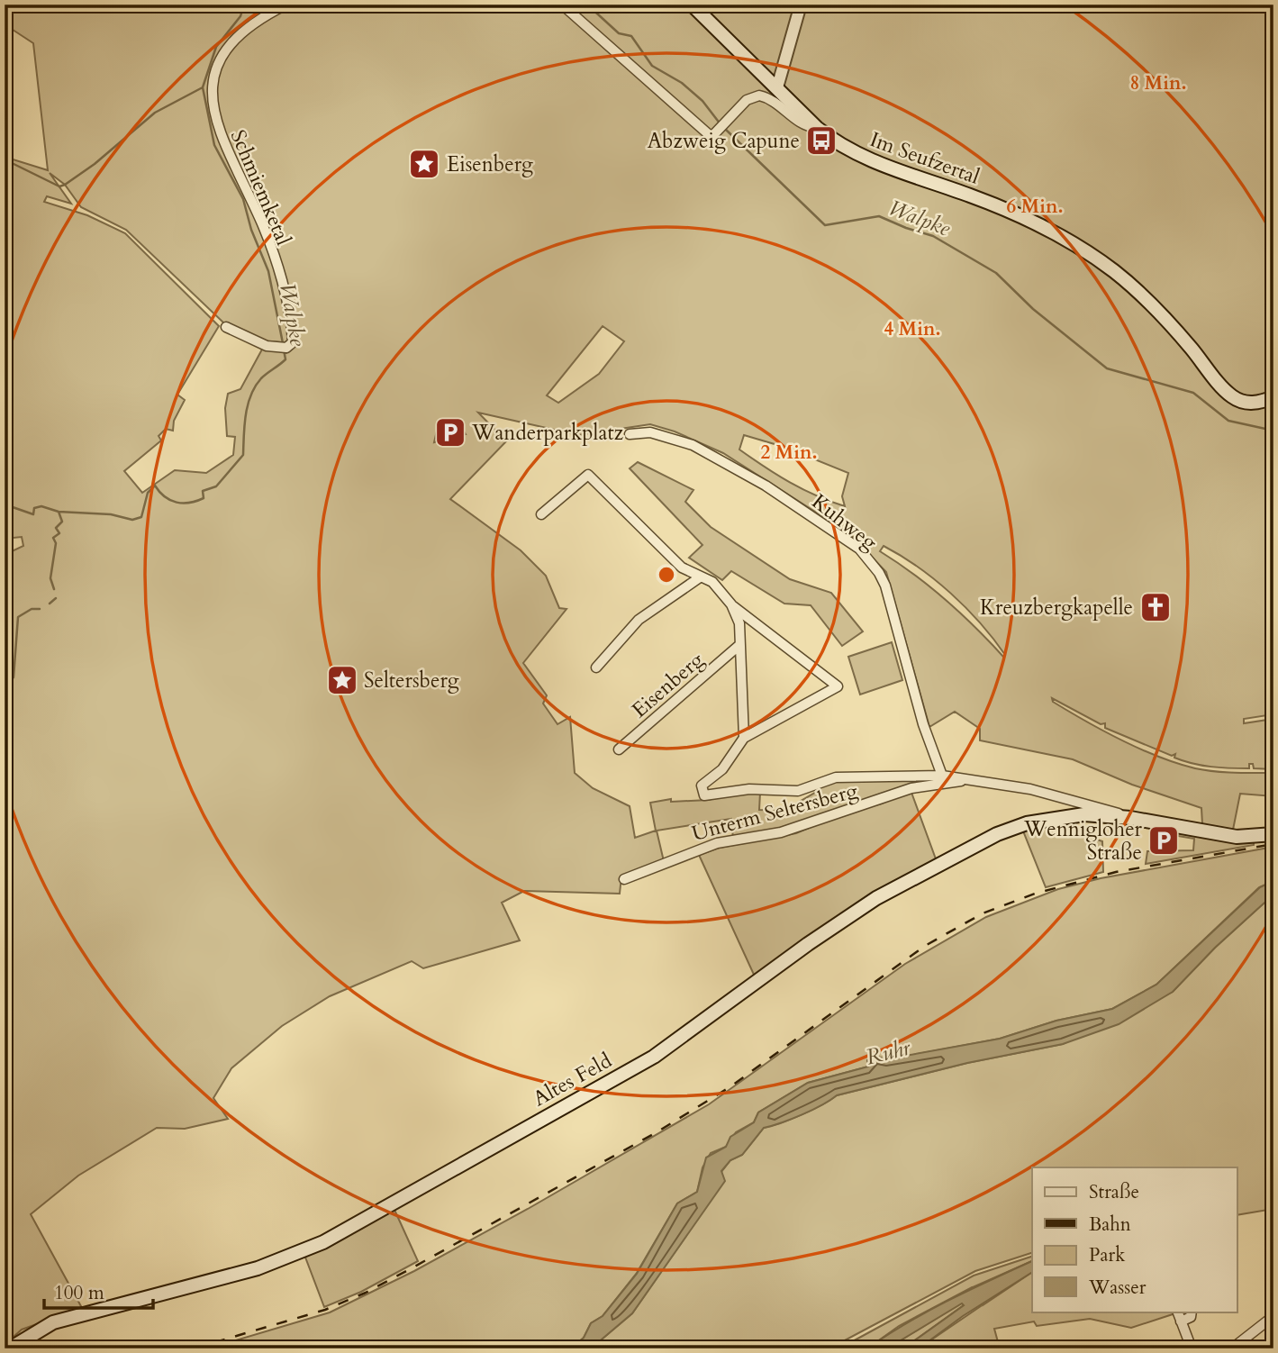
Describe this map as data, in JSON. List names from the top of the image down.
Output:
{
  "streets": {
    "main road": ["Im Seufzertal", "Altes Feld"],
    "street": [
      "Schmiemketal",
      "Kuhweg",
      "Eisenberg",
      "Unterm Seltersberg"
    ]
  },
  "water": ["Walpke", "Ruhr"],
  "places": {
    "bus stop": ["Abzweig Capune"],
    "place": ["Eisenberg", "Seltersberg"],
    "parking": ["Wanderparkplatz", "Wennigloher Straße"],
    "church": ["Kreuzbergkapelle"]
  },
  "legend": [
    "Straße",
    "Bahn",
    "Park",
    "Wasser"
  ],
  "scale_bar": "100 m",
  "rings": [
    "8 Min.",
    "6 Min.",
    "4 Min.",
    "2 Min."
  ]
}
